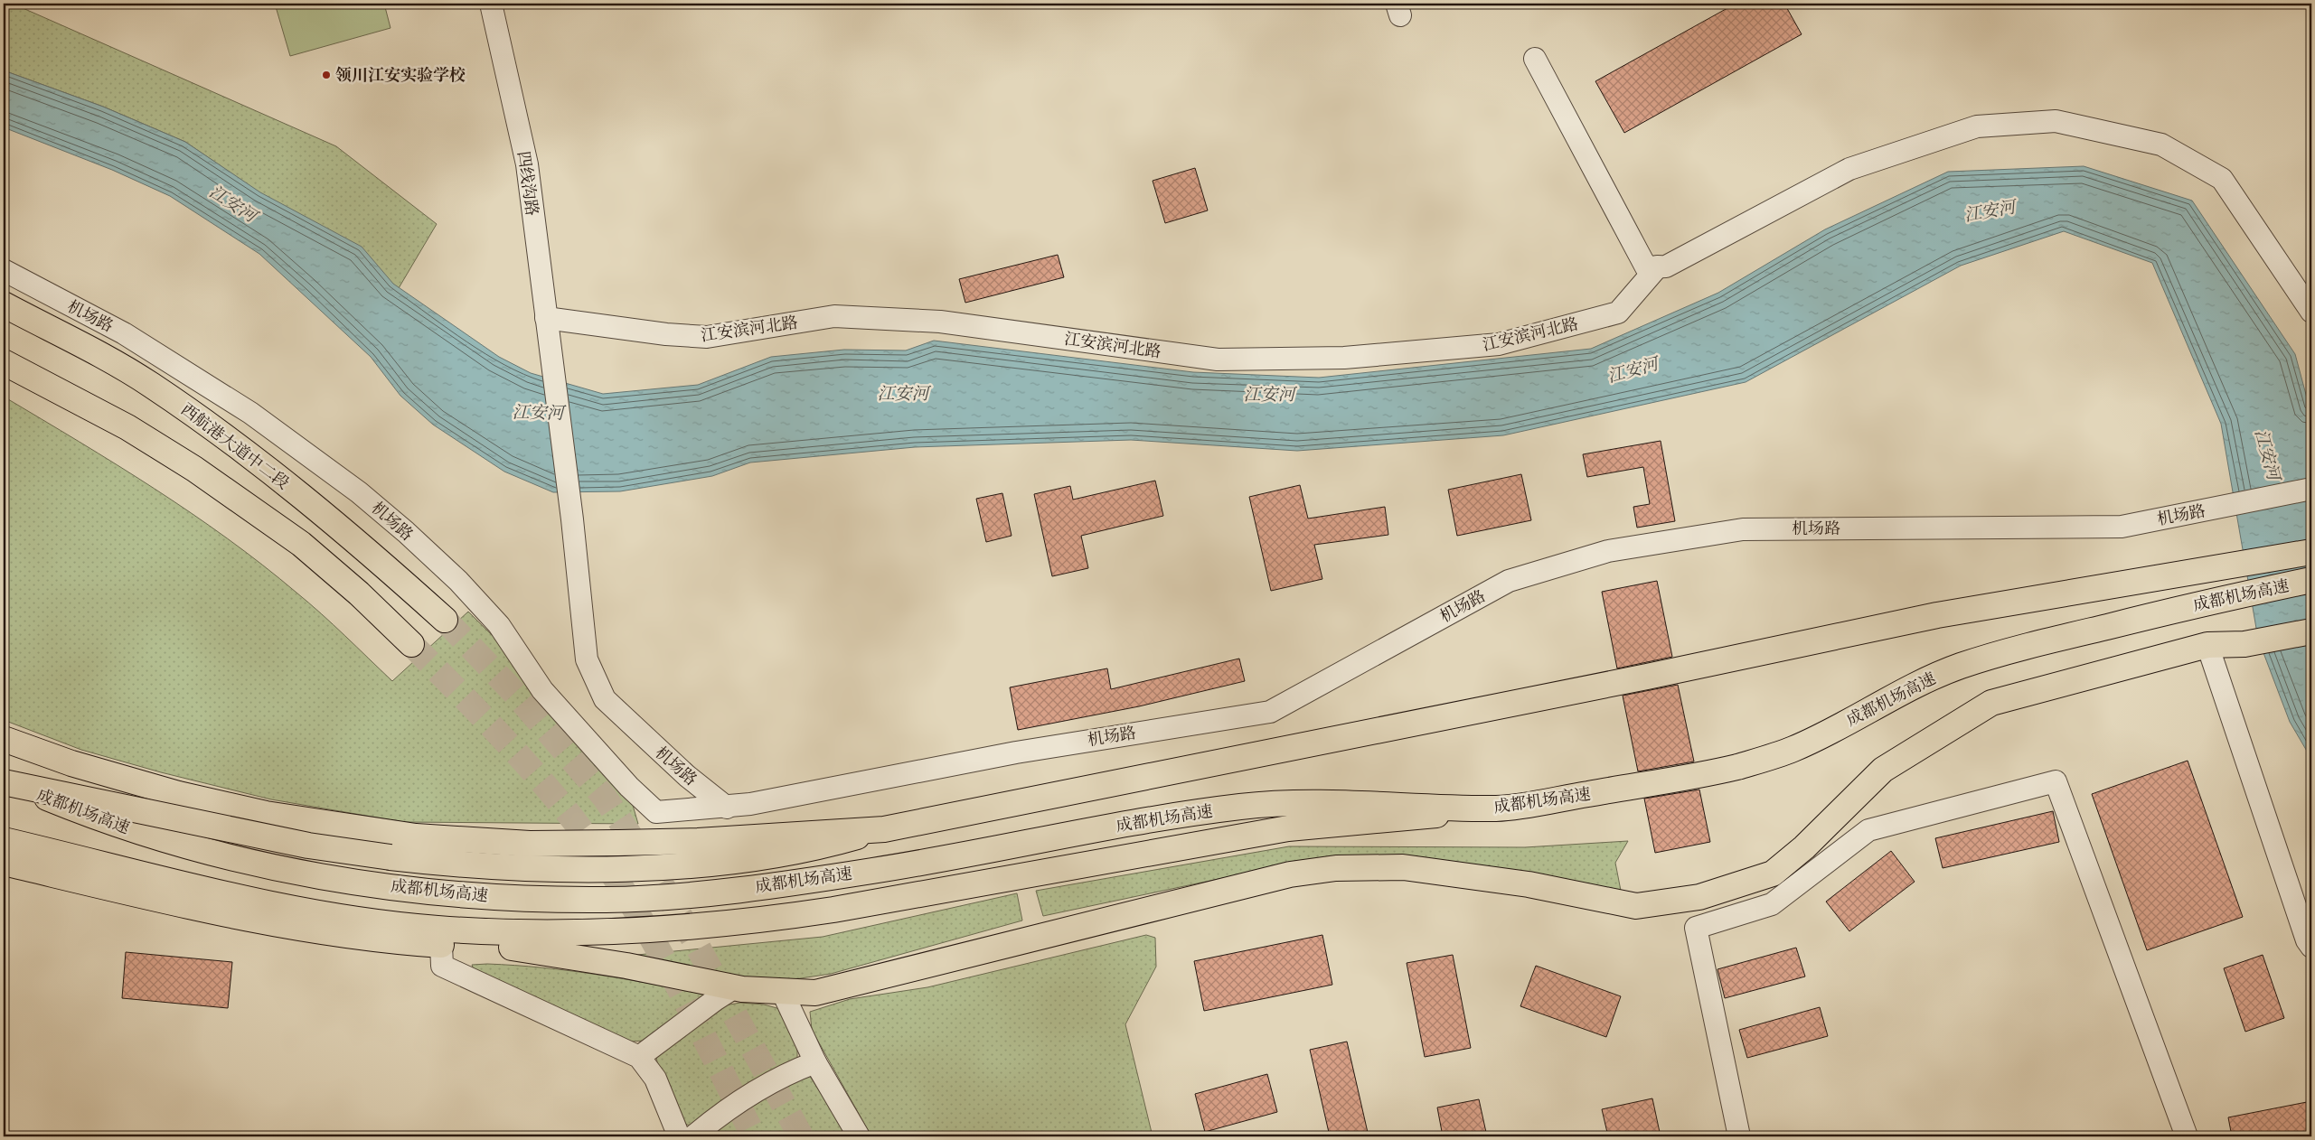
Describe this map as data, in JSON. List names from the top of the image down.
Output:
{
  "streets": {
    "main road": ["西航港大道中二段", "成都机场高速"],
    "street": ["四线沟路", "机场路", "江安滨河北路"]
  },
  "crossings": [
    ["四线沟路", "机场路"],
    ["四线沟路", "江安滨河北路"]
  ],
  "water": ["江安河"],
  "places": ["领川江安实验学校"]
}
